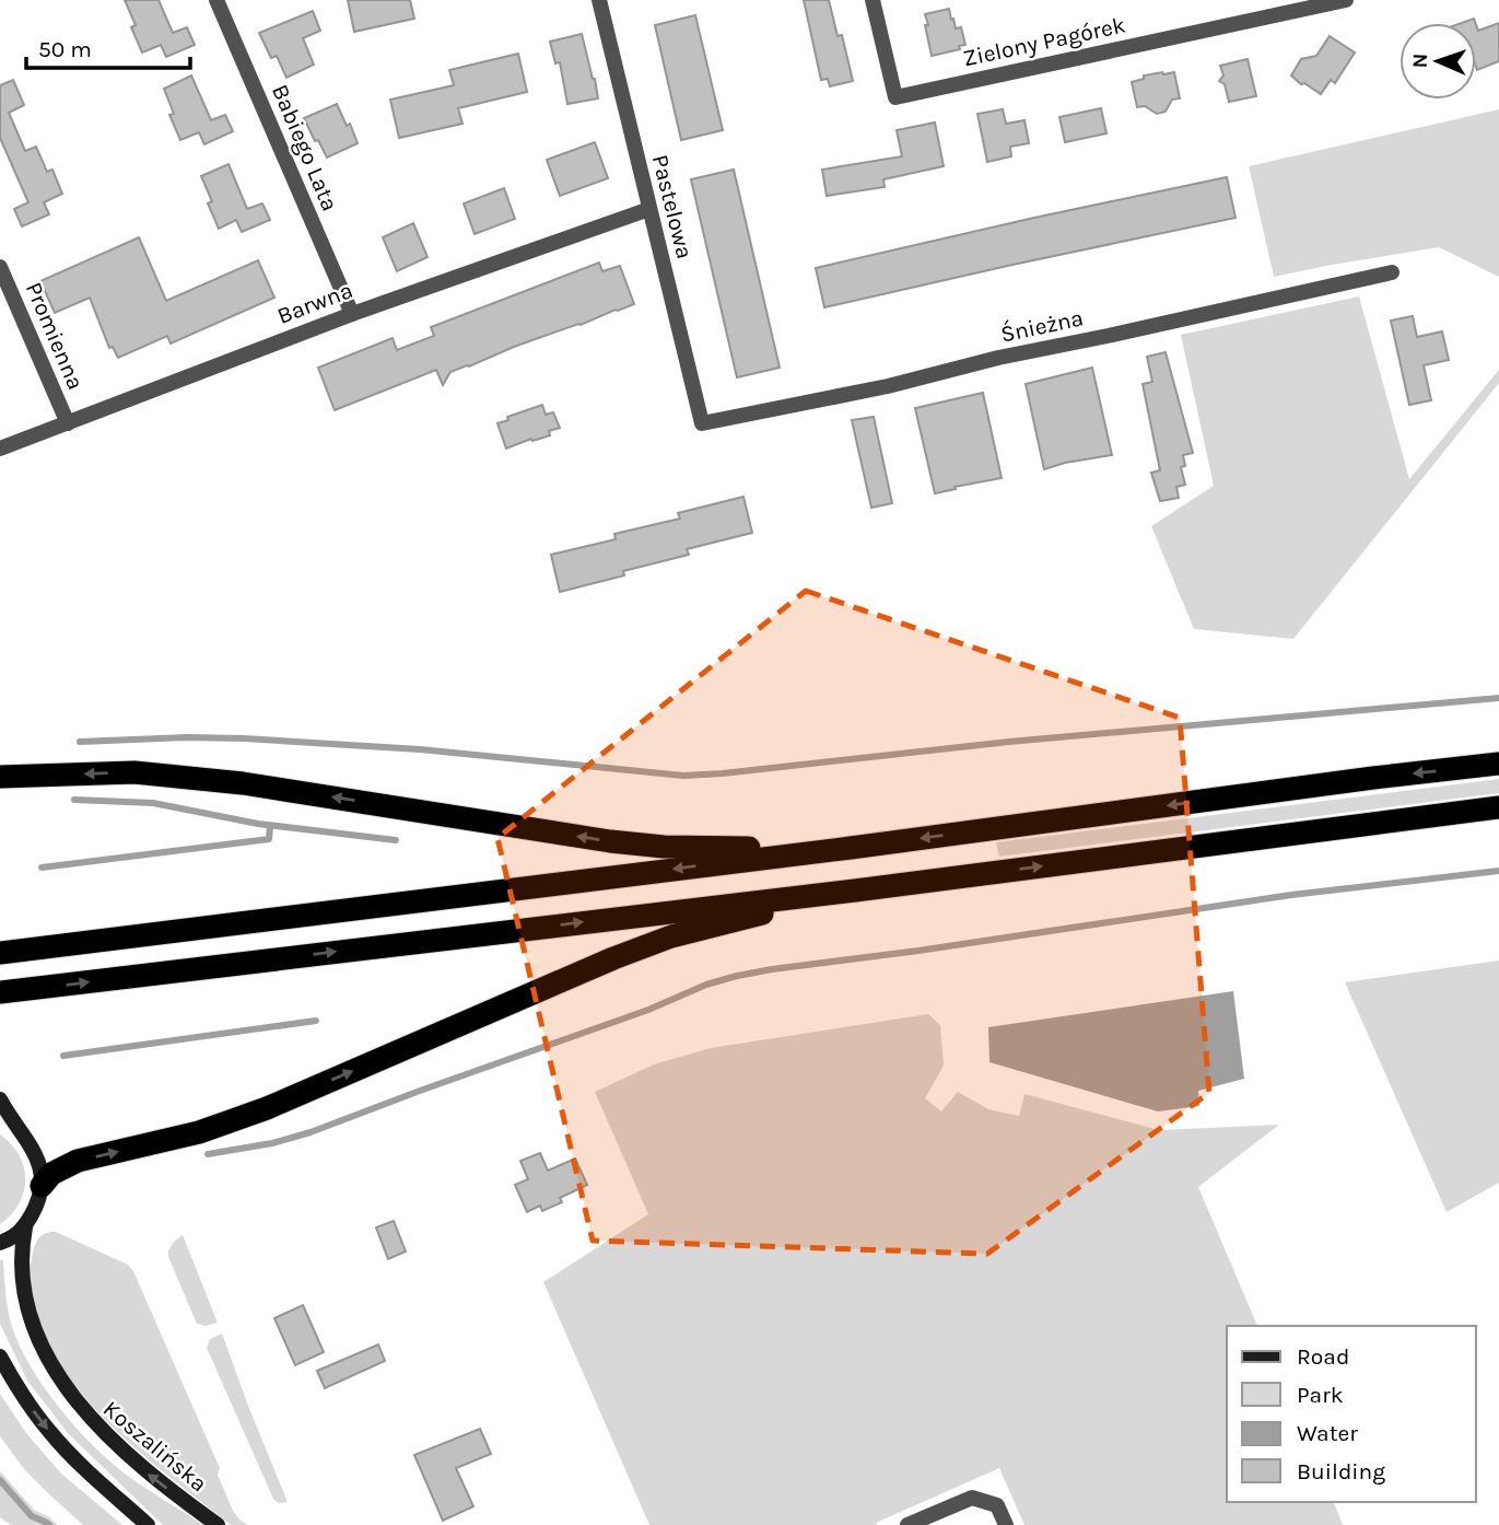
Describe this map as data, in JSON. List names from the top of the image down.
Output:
{
  "streets": {
    "main road": ["Koszalińska"],
    "street": [
      "Zielony Pagórek",
      "Babiego Lata",
      "Pastelowa",
      "Barwna",
      "Śnieżna",
      "Promienna"
    ]
  },
  "crossings": [
    ["Babiego Lata", "Barwna"],
    ["Pastelowa", "Barwna"],
    ["Pastelowa", "Śnieżna"],
    ["Barwna", "Promienna"]
  ],
  "legend": [
    "Road",
    "Park",
    "Water",
    "Building"
  ],
  "scale_bar": "50 m",
  "north": "left"
}
